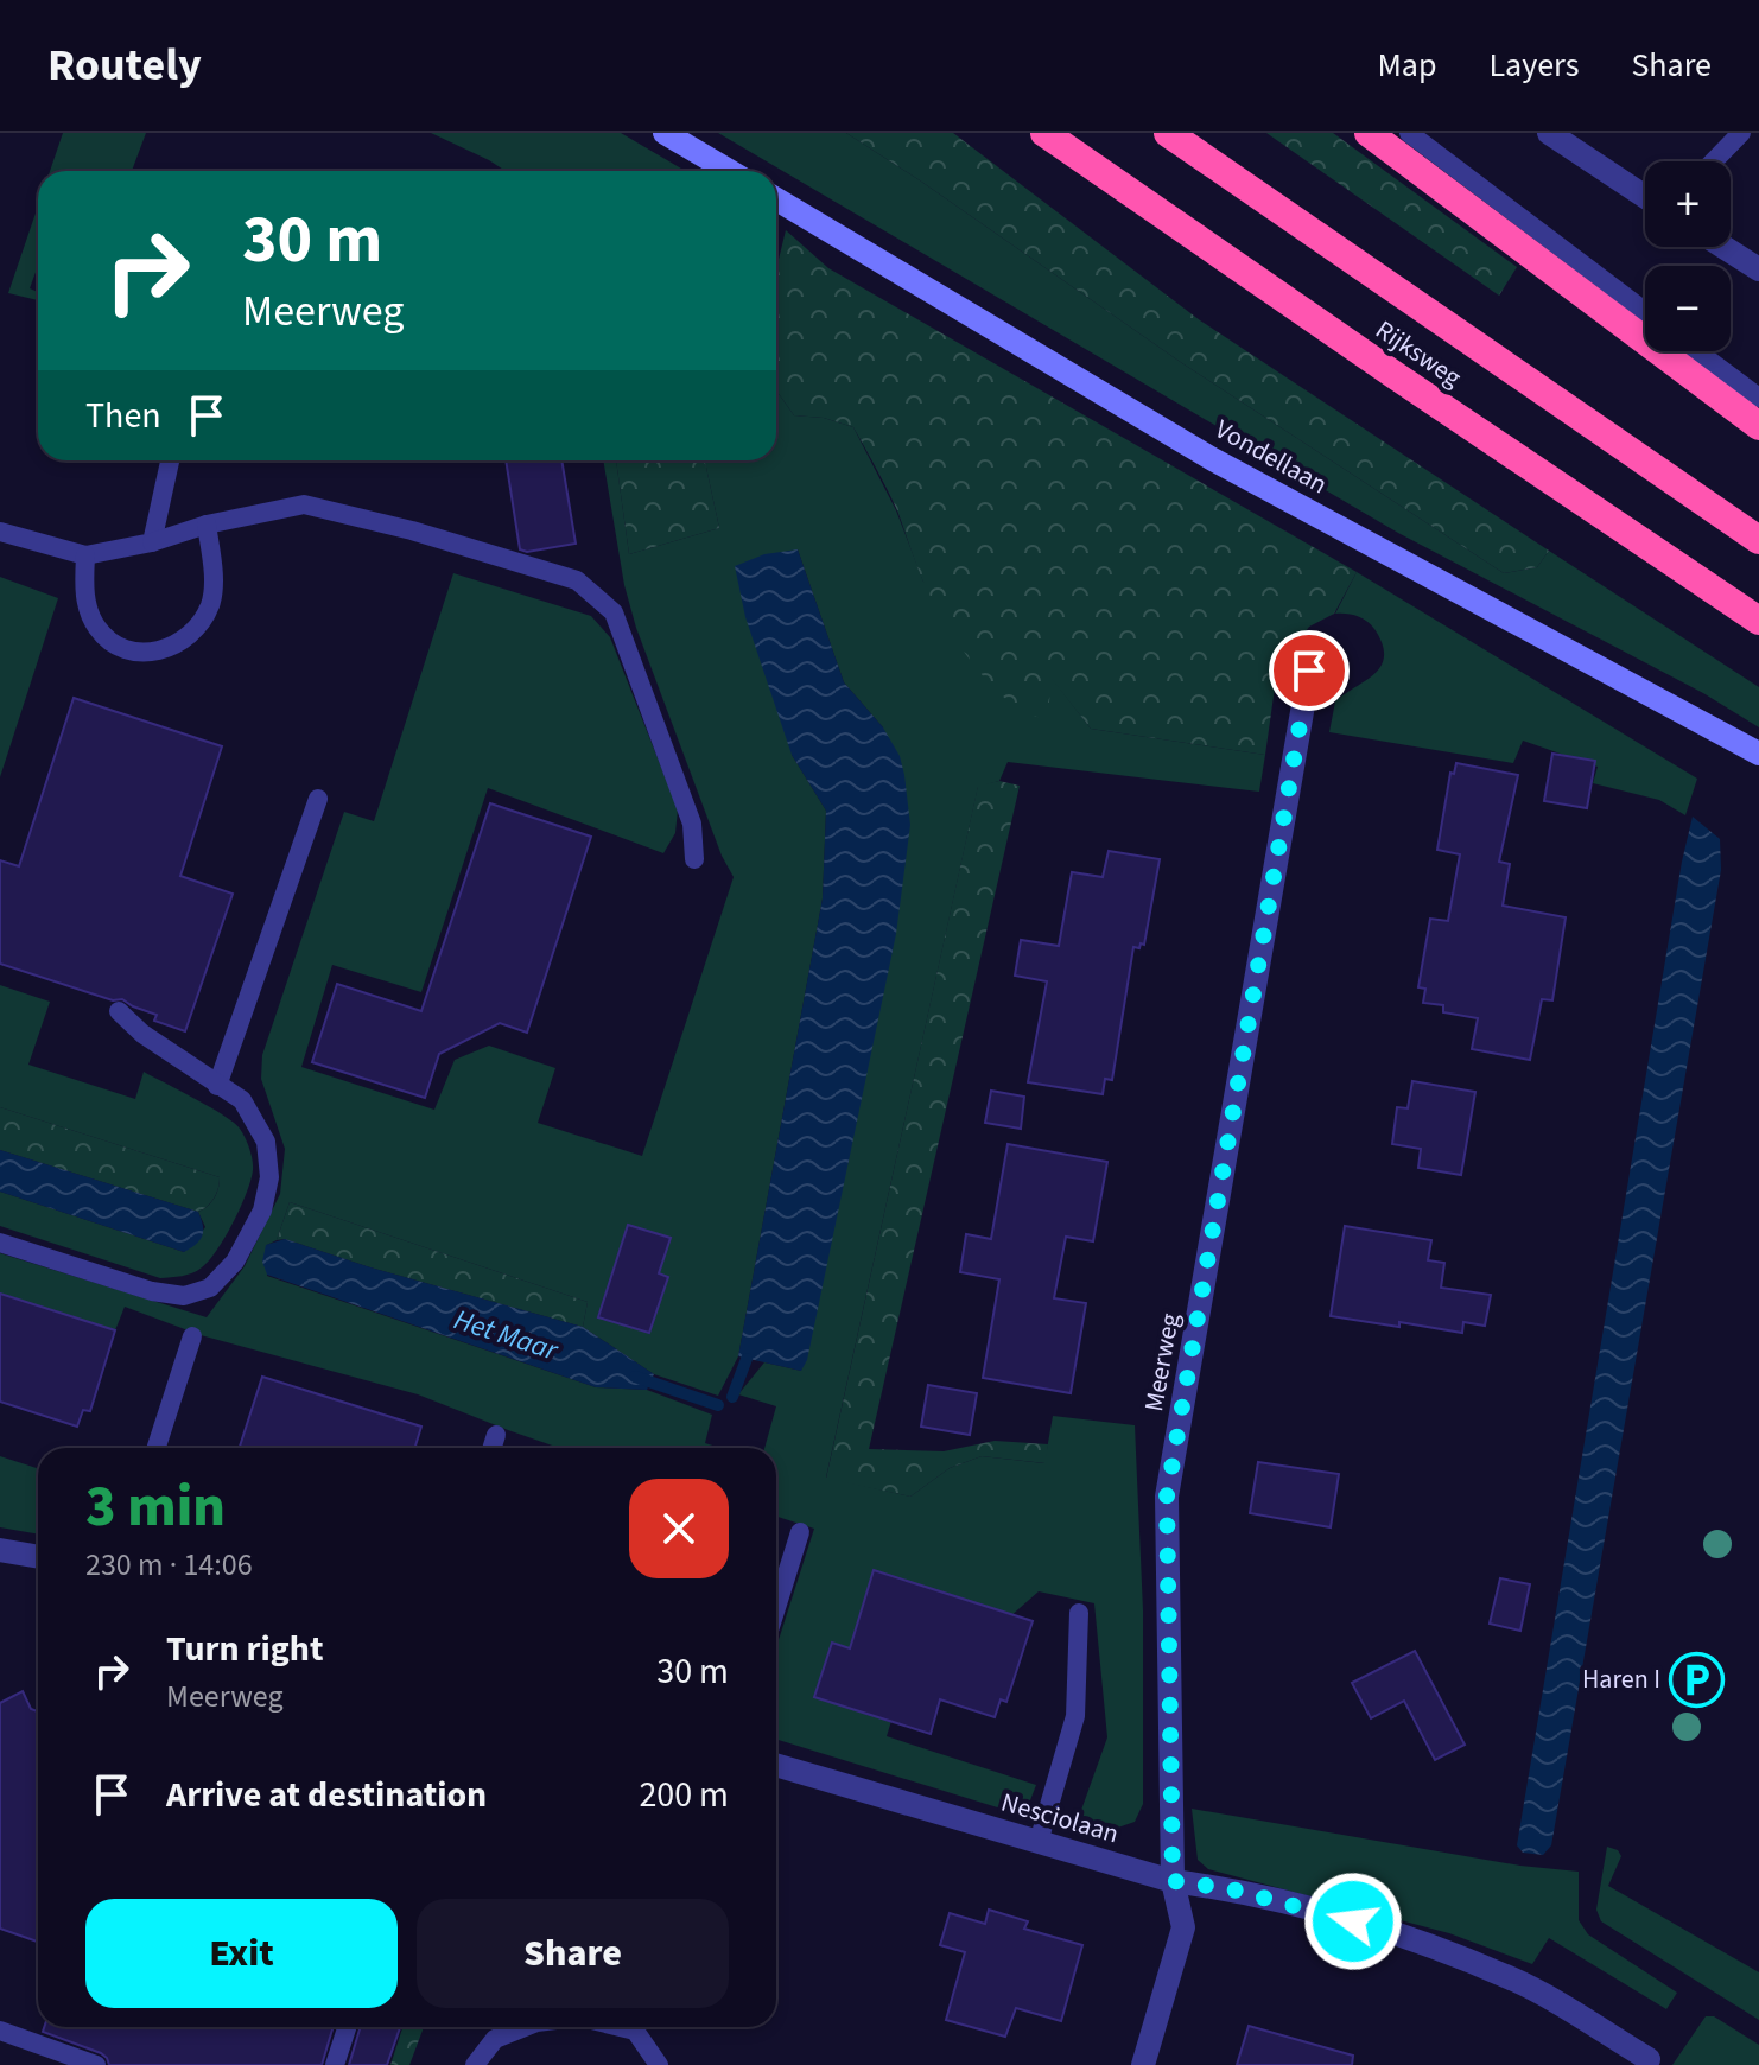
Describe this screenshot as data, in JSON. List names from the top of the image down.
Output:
{
  "streets": {
    "highway": ["Rijksweg"],
    "main road": ["Vondellaan"],
    "street": ["Meerweg", "Nesciolaan"]
  },
  "crossings": [
    ["Meerweg", "Nesciolaan"]
  ],
  "water": ["Het Maar"],
  "places": {
    "parking": ["Haren I"]
  },
  "page": {
    "header": "Routely",
    "nav": ["Map", "Layers", "Share"],
    "map_buttons": ["+", "−"],
    "turn": ["30 m", "Meerweg"],
    "then": "Then",
    "heading": ["3 min", "230 m · 14:06"],
    "list": [
      {
        "name": "Turn right",
        "note": "Meerweg",
        "value": "30 m"
      },
      {
        "name": "Arrive at destination",
        "value": "200 m"
      }
    ],
    "buttons": ["Exit", "Share"]
  }
}
